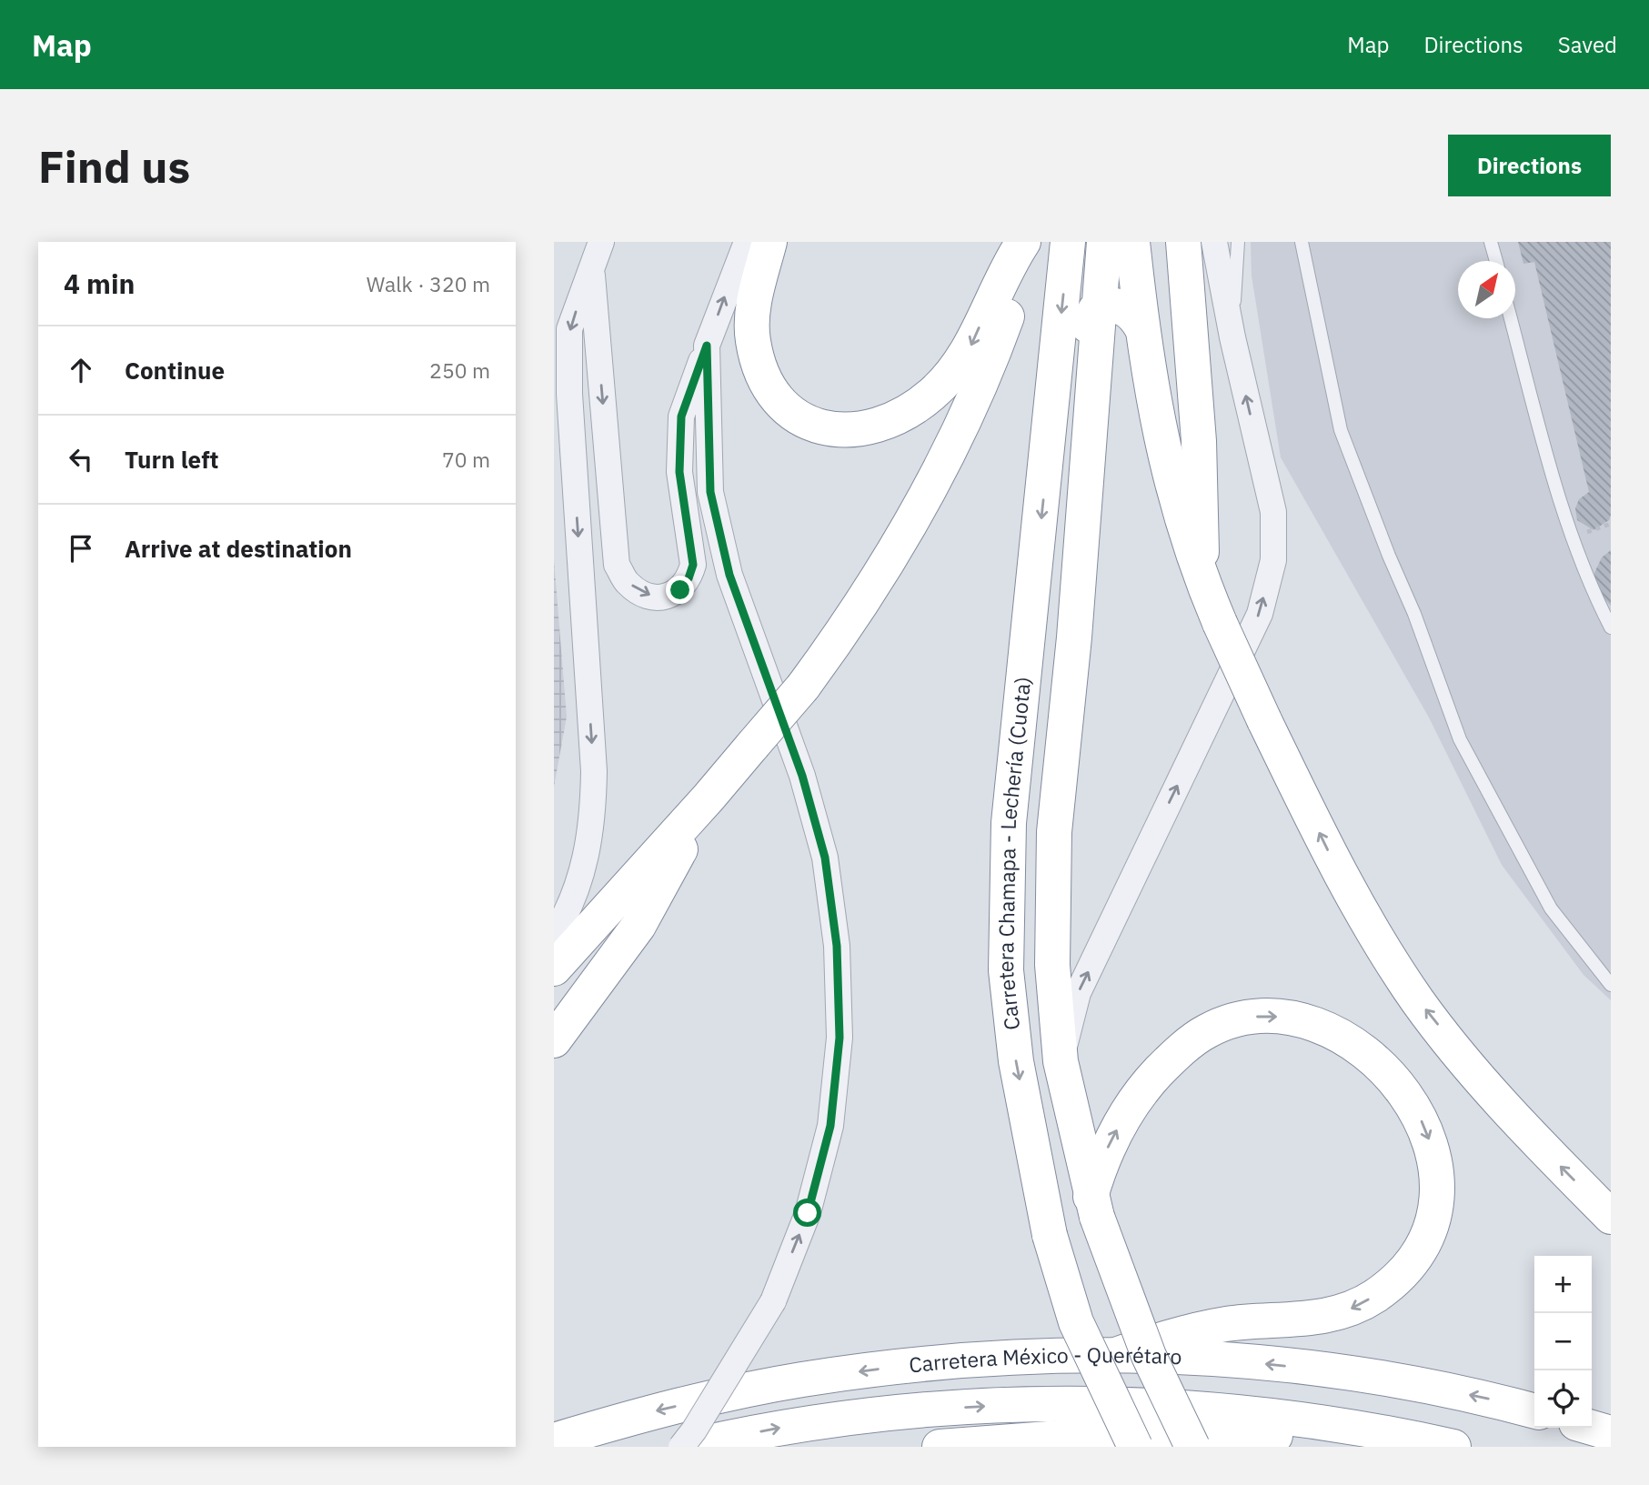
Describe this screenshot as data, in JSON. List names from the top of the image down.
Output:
{
  "streets": {
    "highway": ["Carretera Chamapa - Lechería (Cuota)", "Carretera México - Querétaro"]
  },
  "north": "top right",
  "page": {
    "header": "Map",
    "nav": ["Map", "Directions", "Saved"],
    "buttons": "Directions",
    "title": "Find us",
    "heading": ["4 min", "Walk · 320 m"],
    "list": [
      ["Continue", "250 m"],
      ["Turn left", "70 m"],
      "Arrive at destination"
    ],
    "map_buttons": ["+", "−"]
  }
}
